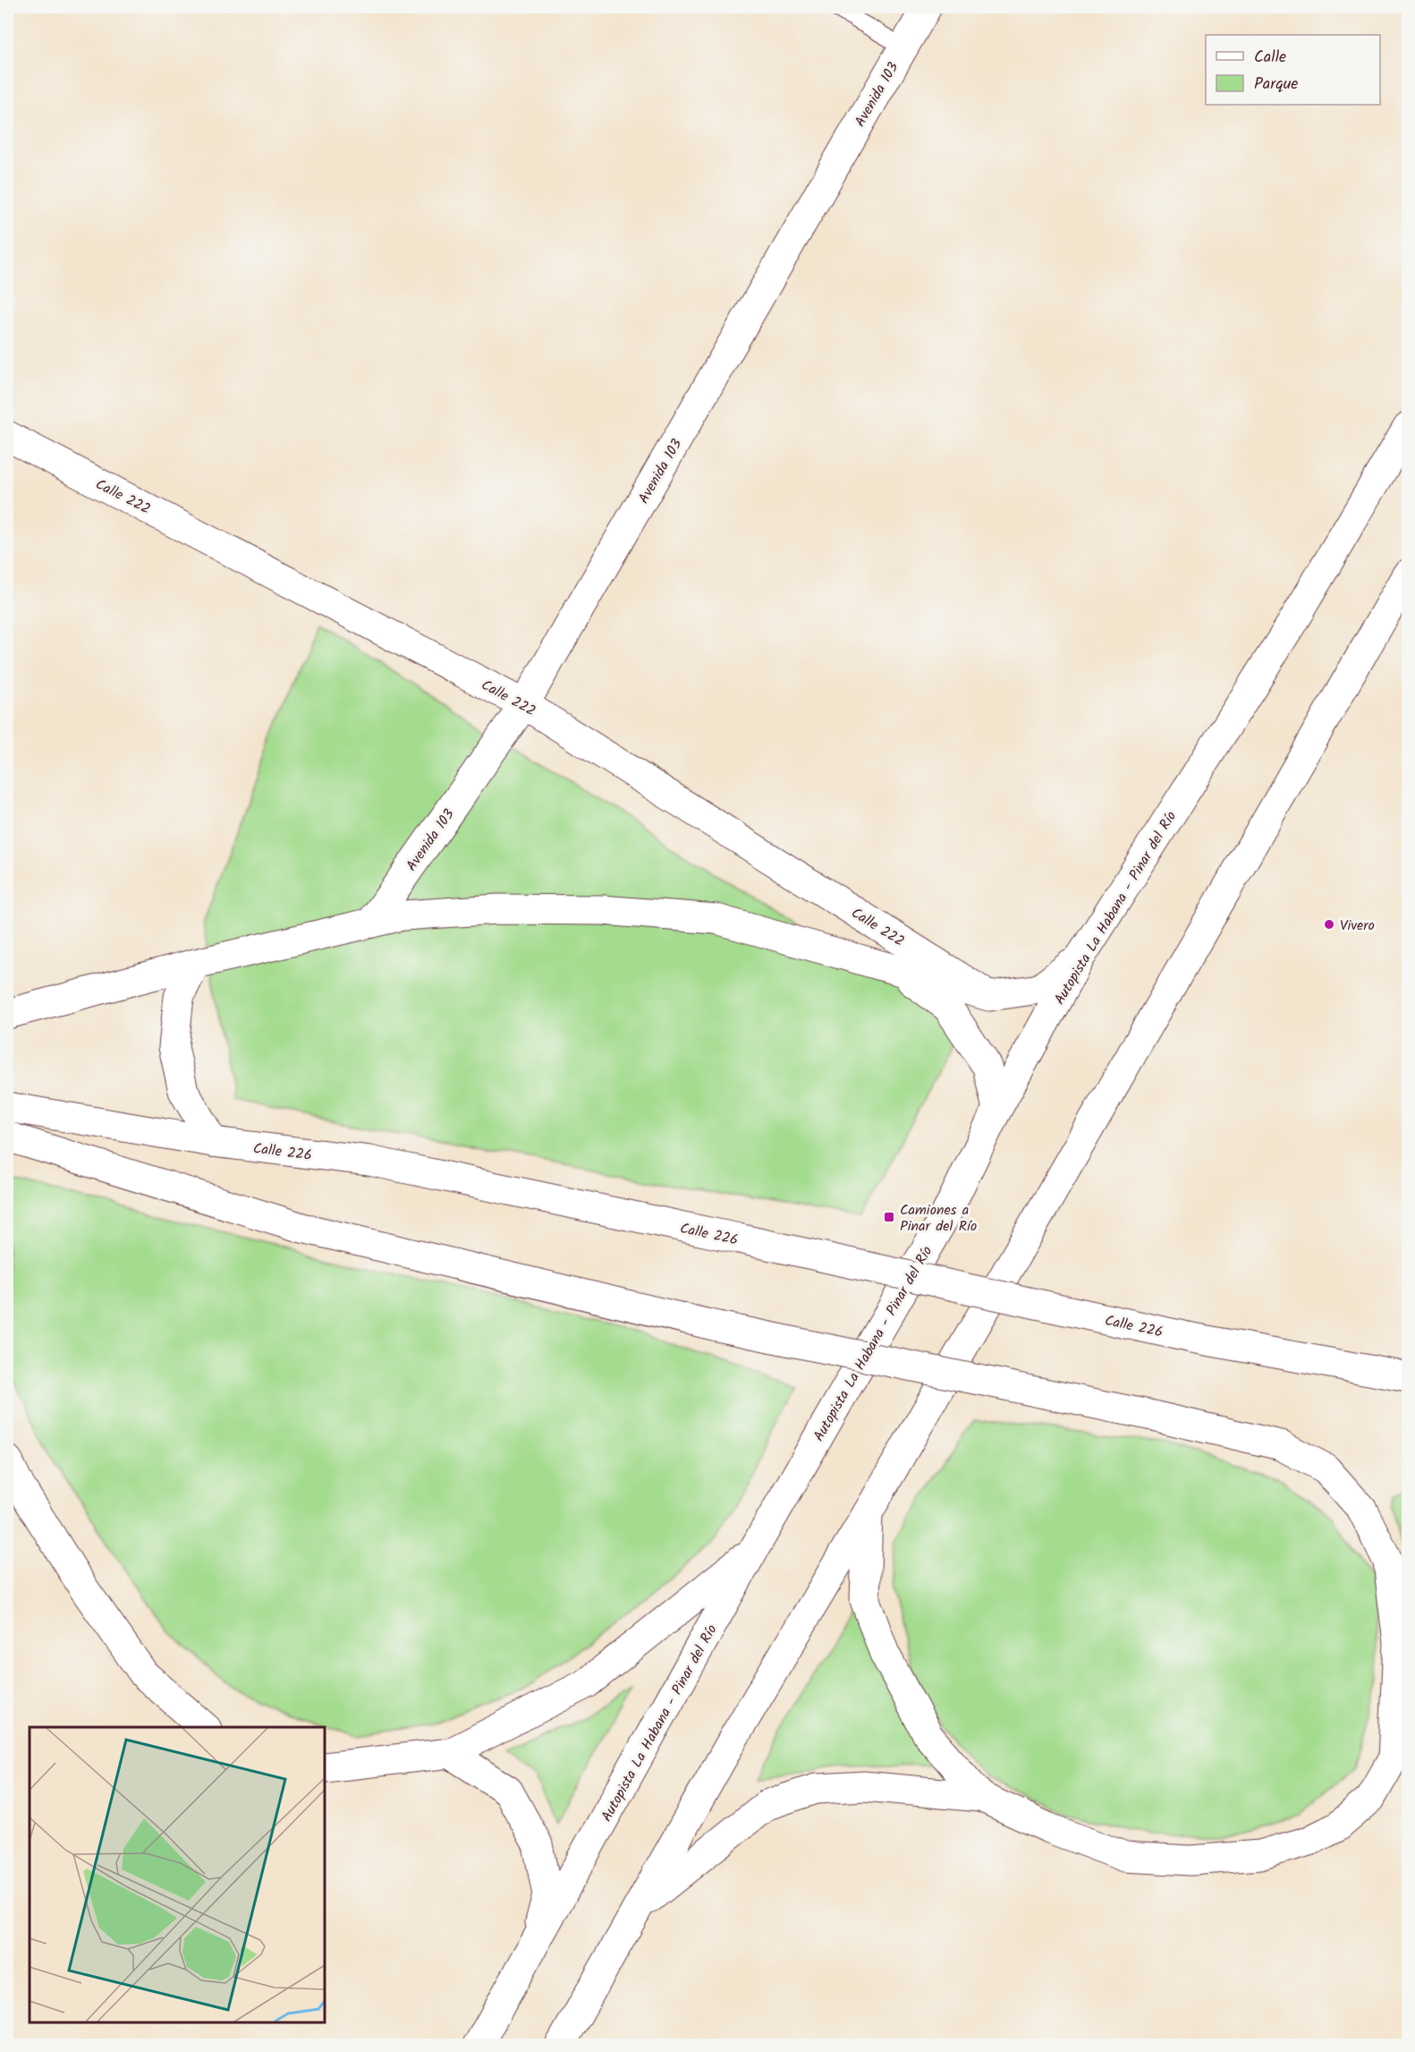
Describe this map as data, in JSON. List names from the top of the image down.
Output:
{
  "streets": {
    "main road": [
      "Avenida 103",
      "Calle 222",
      "Autopista La Habana - Pinar del Río",
      "Calle 226"
    ]
  },
  "crossings": [
    ["Avenida 103", "Calle 222"]
  ],
  "places": {
    "other": ["Vivero"],
    "transit": ["Camiones a Pinar del Río"]
  },
  "legend": ["Calle", "Parque"]
}
